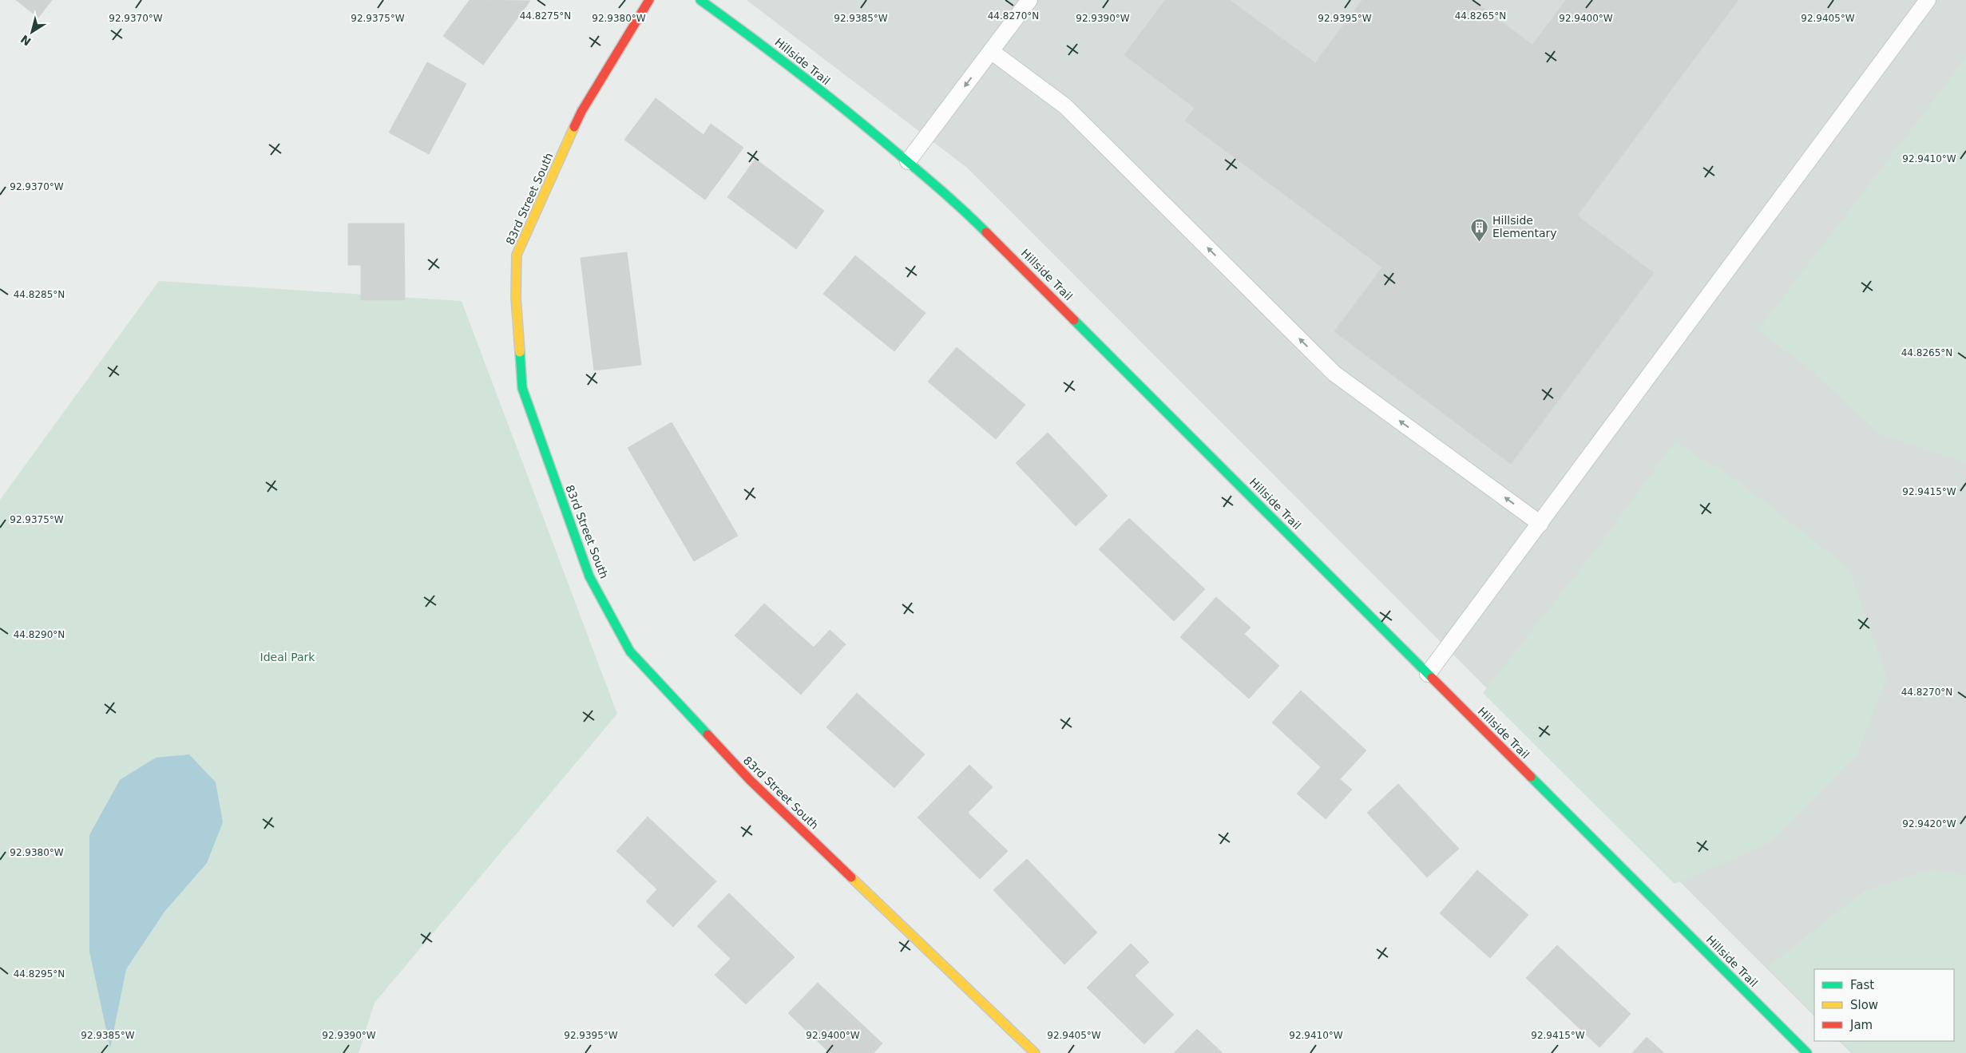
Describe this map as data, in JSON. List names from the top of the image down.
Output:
{
  "streets": {
    "street": ["Hillside Trail", "83rd Street South"]
  },
  "parks": ["Ideal Park"],
  "places": {
    "building": ["Hillside Elementary"]
  },
  "legend": ["Fast", "Slow", "Jam"],
  "north": "bottom left",
  "coordinates": [
    "44.8275°N",
    "44.8270°N",
    "44.8265°N",
    "92.9370°W",
    "92.9380°W",
    "92.9390°W",
    "92.9375°W",
    "92.9385°W",
    "92.9395°W",
    "92.9400°W",
    "92.9405°W",
    "92.9410°W",
    "44.8285°N",
    "92.9415°W",
    "44.8290°N",
    "92.9420°W",
    "44.8295°N"
  ]
}
